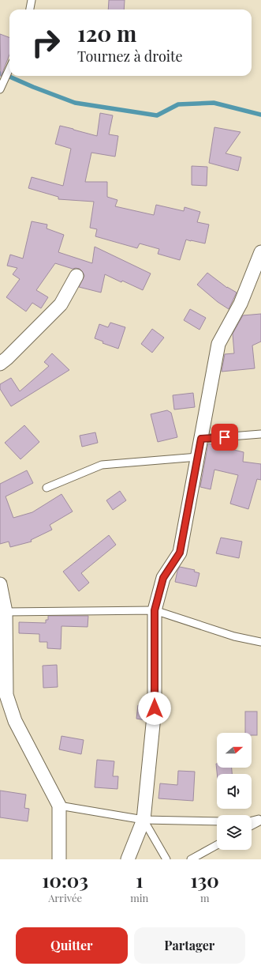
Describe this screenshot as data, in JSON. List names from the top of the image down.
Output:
{
  "north": "right",
  "page": {
    "turn": ["120 m", "Tournez à droite"],
    "eta": [
      "10:03",
      "Arrivée",
      "1",
      "min",
      "130",
      "m"
    ],
    "buttons": ["Quitter", "Partager"]
  }
}
